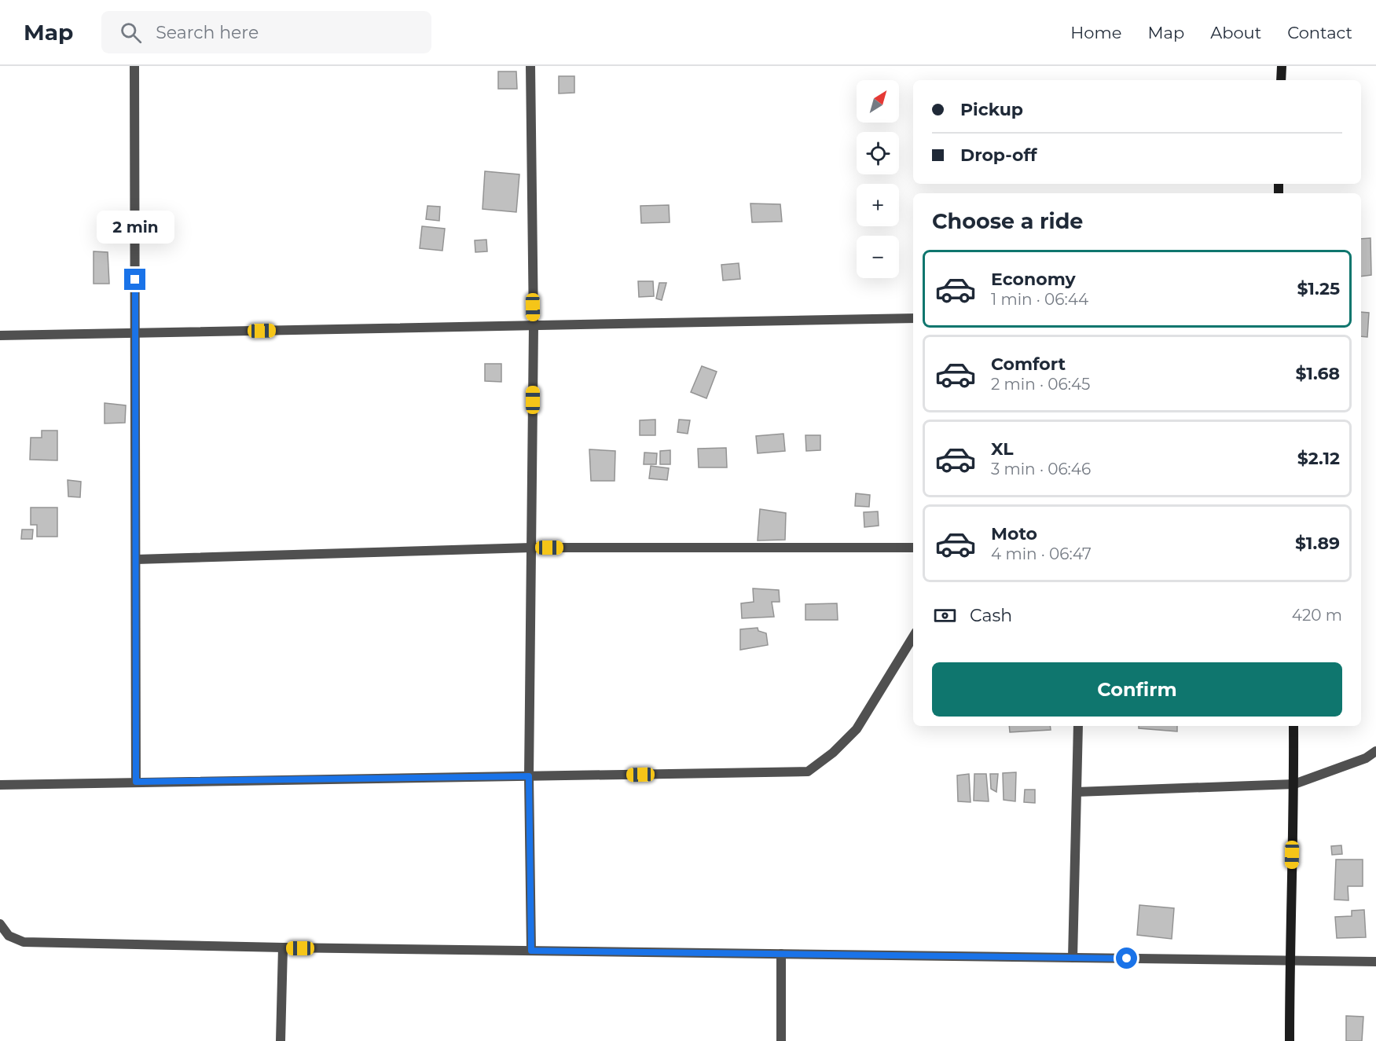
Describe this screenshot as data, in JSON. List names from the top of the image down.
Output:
{
  "north": "top right",
  "page": {
    "header": "Map",
    "search": "Search here",
    "nav": [
      "Home",
      "Map",
      "About",
      "Contact"
    ],
    "map_buttons": ["+", "−"],
    "banner": ["Pickup", "Drop-off"],
    "heading": "Choose a ride",
    "bubble": "2 min",
    "list": [
      {
        "name": "Economy",
        "note": "1 min · 06:44",
        "value": "$1.25"
      },
      {
        "name": "Comfort",
        "note": "2 min · 06:45",
        "value": "$1.68"
      },
      {
        "name": "XL",
        "note": "3 min · 06:46",
        "value": "$2.12"
      },
      {
        "name": "Moto",
        "note": "4 min · 06:47",
        "value": "$1.89"
      }
    ],
    "pay": ["Cash", "420 m"],
    "buttons": "Confirm"
  }
}
